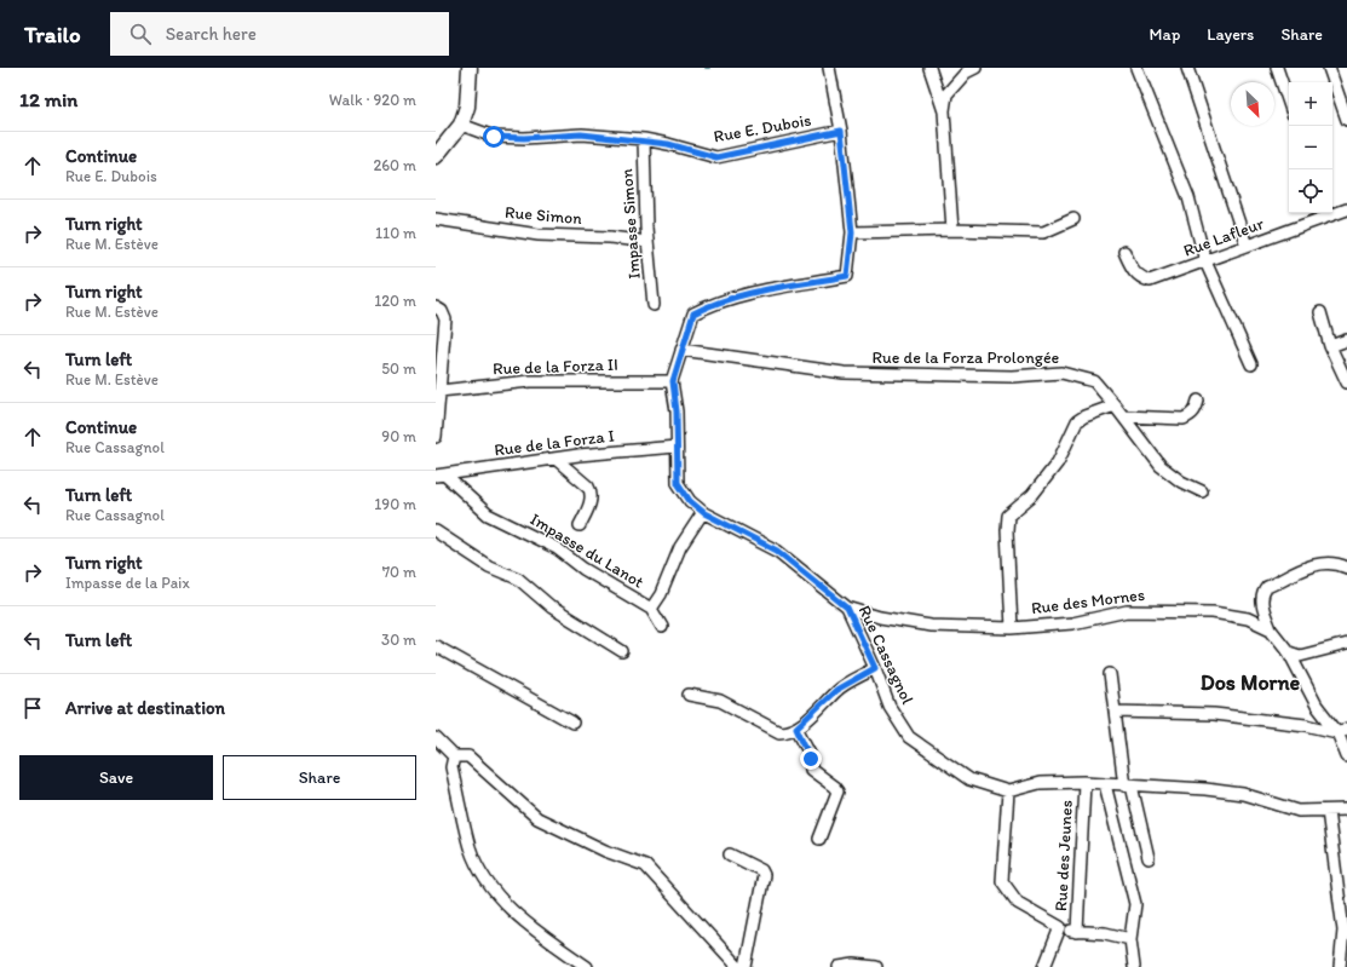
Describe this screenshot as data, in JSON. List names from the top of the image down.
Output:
{
  "streets": {
    "street": [
      "Rue E. Dubois",
      "Rue Simon",
      "Impasse Simon",
      "Rue Lafleur",
      "Rue de la Forza Prolongée",
      "Rue de la Forza II",
      "Rue de la Forza I",
      "Impasse du Lanot",
      "Rue des Mornes",
      "Rue Cassagnol",
      "Rue des Jeunes"
    ]
  },
  "crossings": [
    ["Rue E. Dubois", "Impasse Simon"],
    ["Rue Simon", "Impasse Simon"],
    ["Rue de la Forza II", "Rue Cassagnol"],
    ["Rue de la Forza I", "Impasse du Lanot"],
    ["Rue de la Forza I", "Rue Cassagnol"],
    ["Rue des Mornes", "Rue Cassagnol"]
  ],
  "districts": ["Dos Morne"],
  "north": "bottom right",
  "page": {
    "header": "Trailo",
    "search": "Search here",
    "nav": ["Map", "Layers", "Share"],
    "heading": ["12 min", "Walk · 920 m"],
    "map_buttons": ["+", "−"],
    "list": [
      ["Continue", "Rue E. Dubois", "260 m"],
      ["Turn right", "Rue M. Estève", "110 m"],
      ["Turn right", "Rue M. Estève", "120 m"],
      ["Turn left", "Rue M. Estève", "50 m"],
      ["Continue", "Rue Cassagnol", "90 m"],
      ["Turn left", "Rue Cassagnol", "190 m"],
      ["Turn right", "Impasse de la Paix", "70 m"],
      ["Turn left", "30 m"],
      "Arrive at destination"
    ],
    "buttons": ["Save", "Share"]
  }
}
